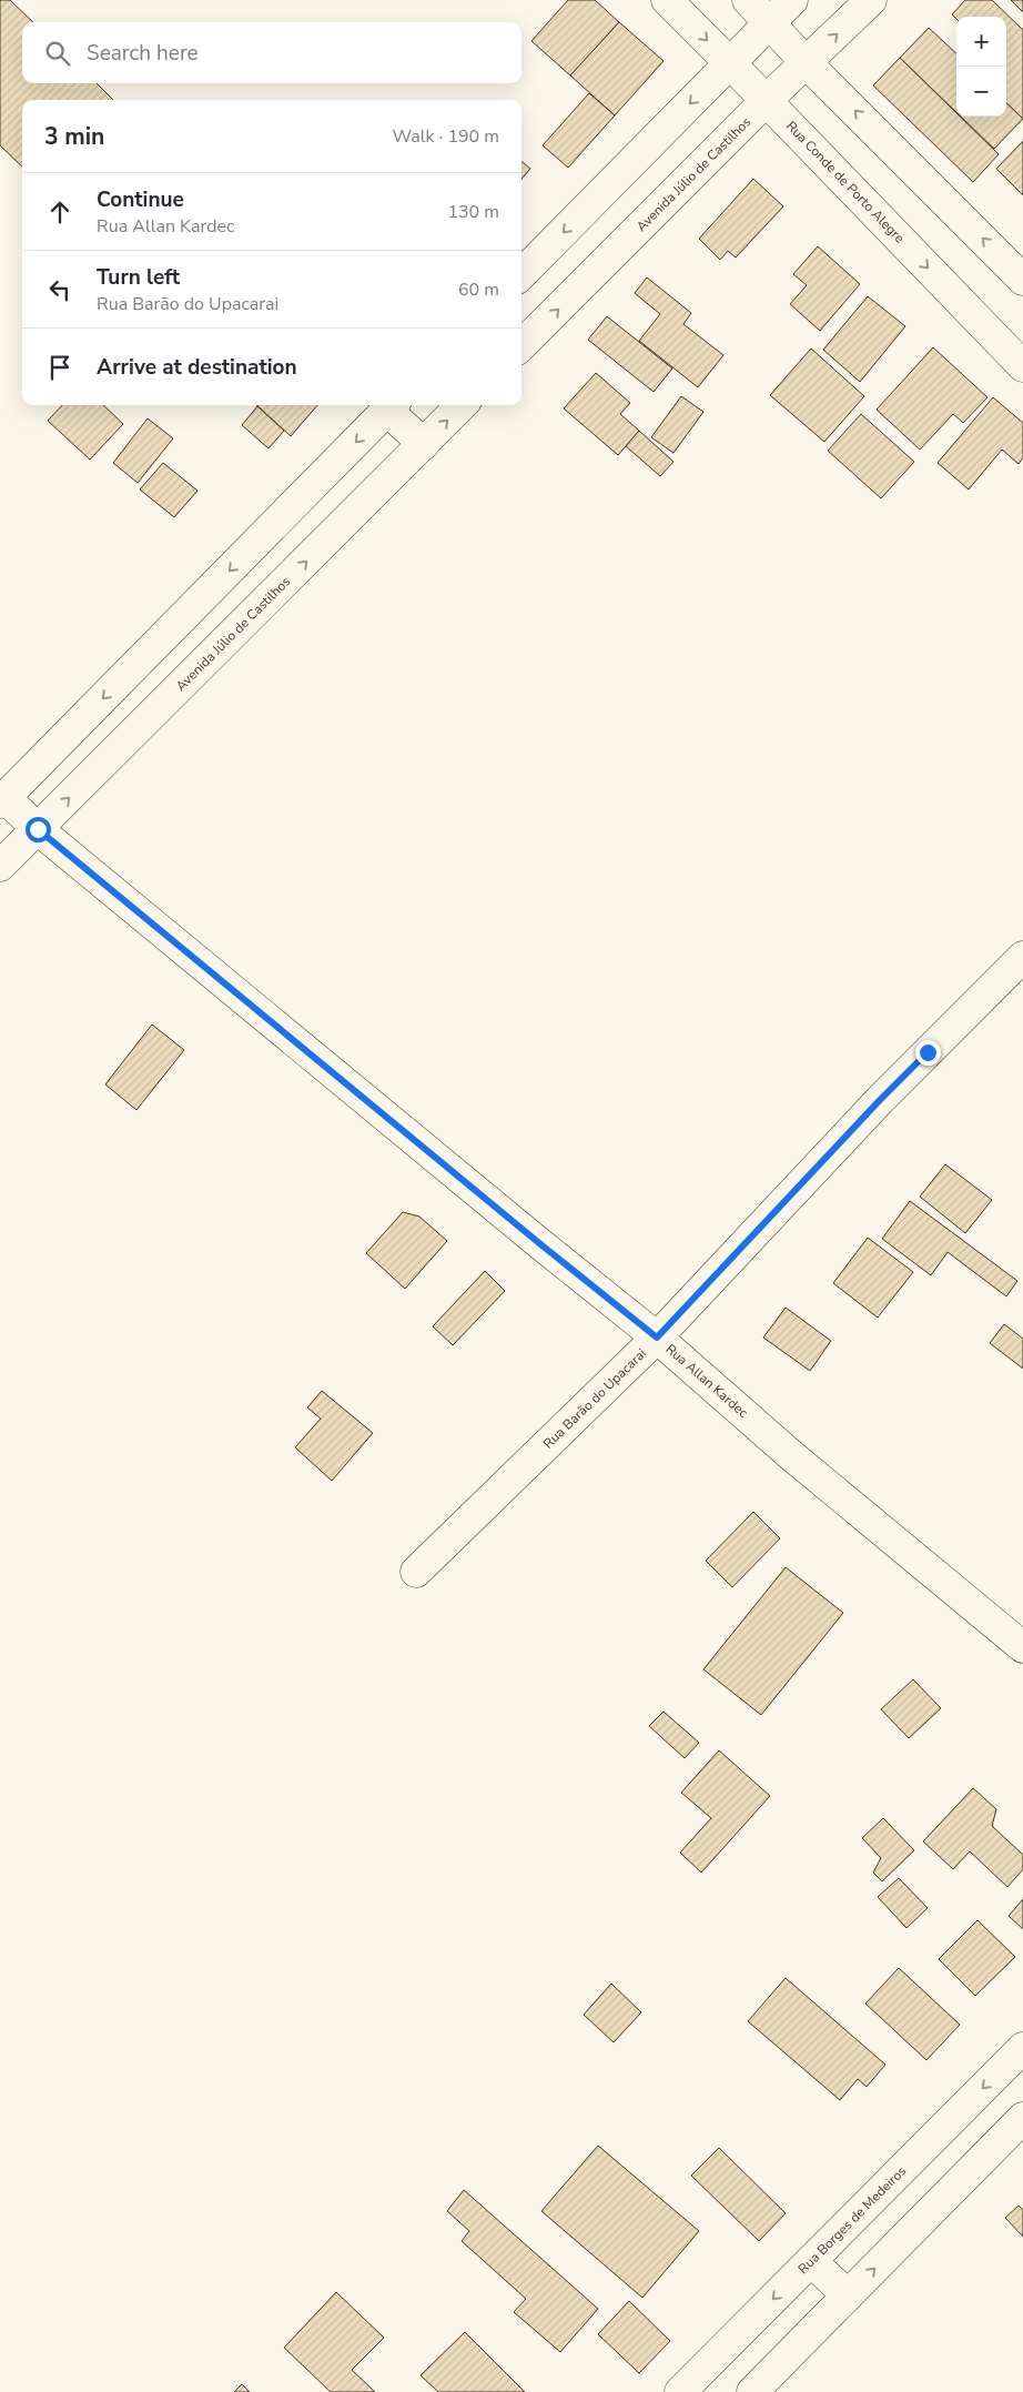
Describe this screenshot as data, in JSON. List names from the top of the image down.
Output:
{
  "streets": {
    "street": [
      "Avenida Júlio de Castilhos",
      "Rua Conde de Porto Alegre",
      "Rua Allan Kardec",
      "Rua Barão do Upacarai",
      "Rua Borges de Medeiros"
    ]
  },
  "crossings": [
    ["Avenida Júlio de Castilhos", "Rua Conde de Porto Alegre"],
    ["Avenida Júlio de Castilhos", "Rua Allan Kardec"],
    ["Rua Allan Kardec", "Rua Barão do Upacarai"]
  ],
  "page": {
    "map_buttons": ["+", "−"],
    "search": "Search here",
    "heading": ["3 min", "Walk · 190 m"],
    "list": [
      ["Continue", "Rua Allan Kardec", "130 m"],
      ["Turn left", "Rua Barão do Upacarai", "60 m"],
      "Arrive at destination"
    ]
  }
}
